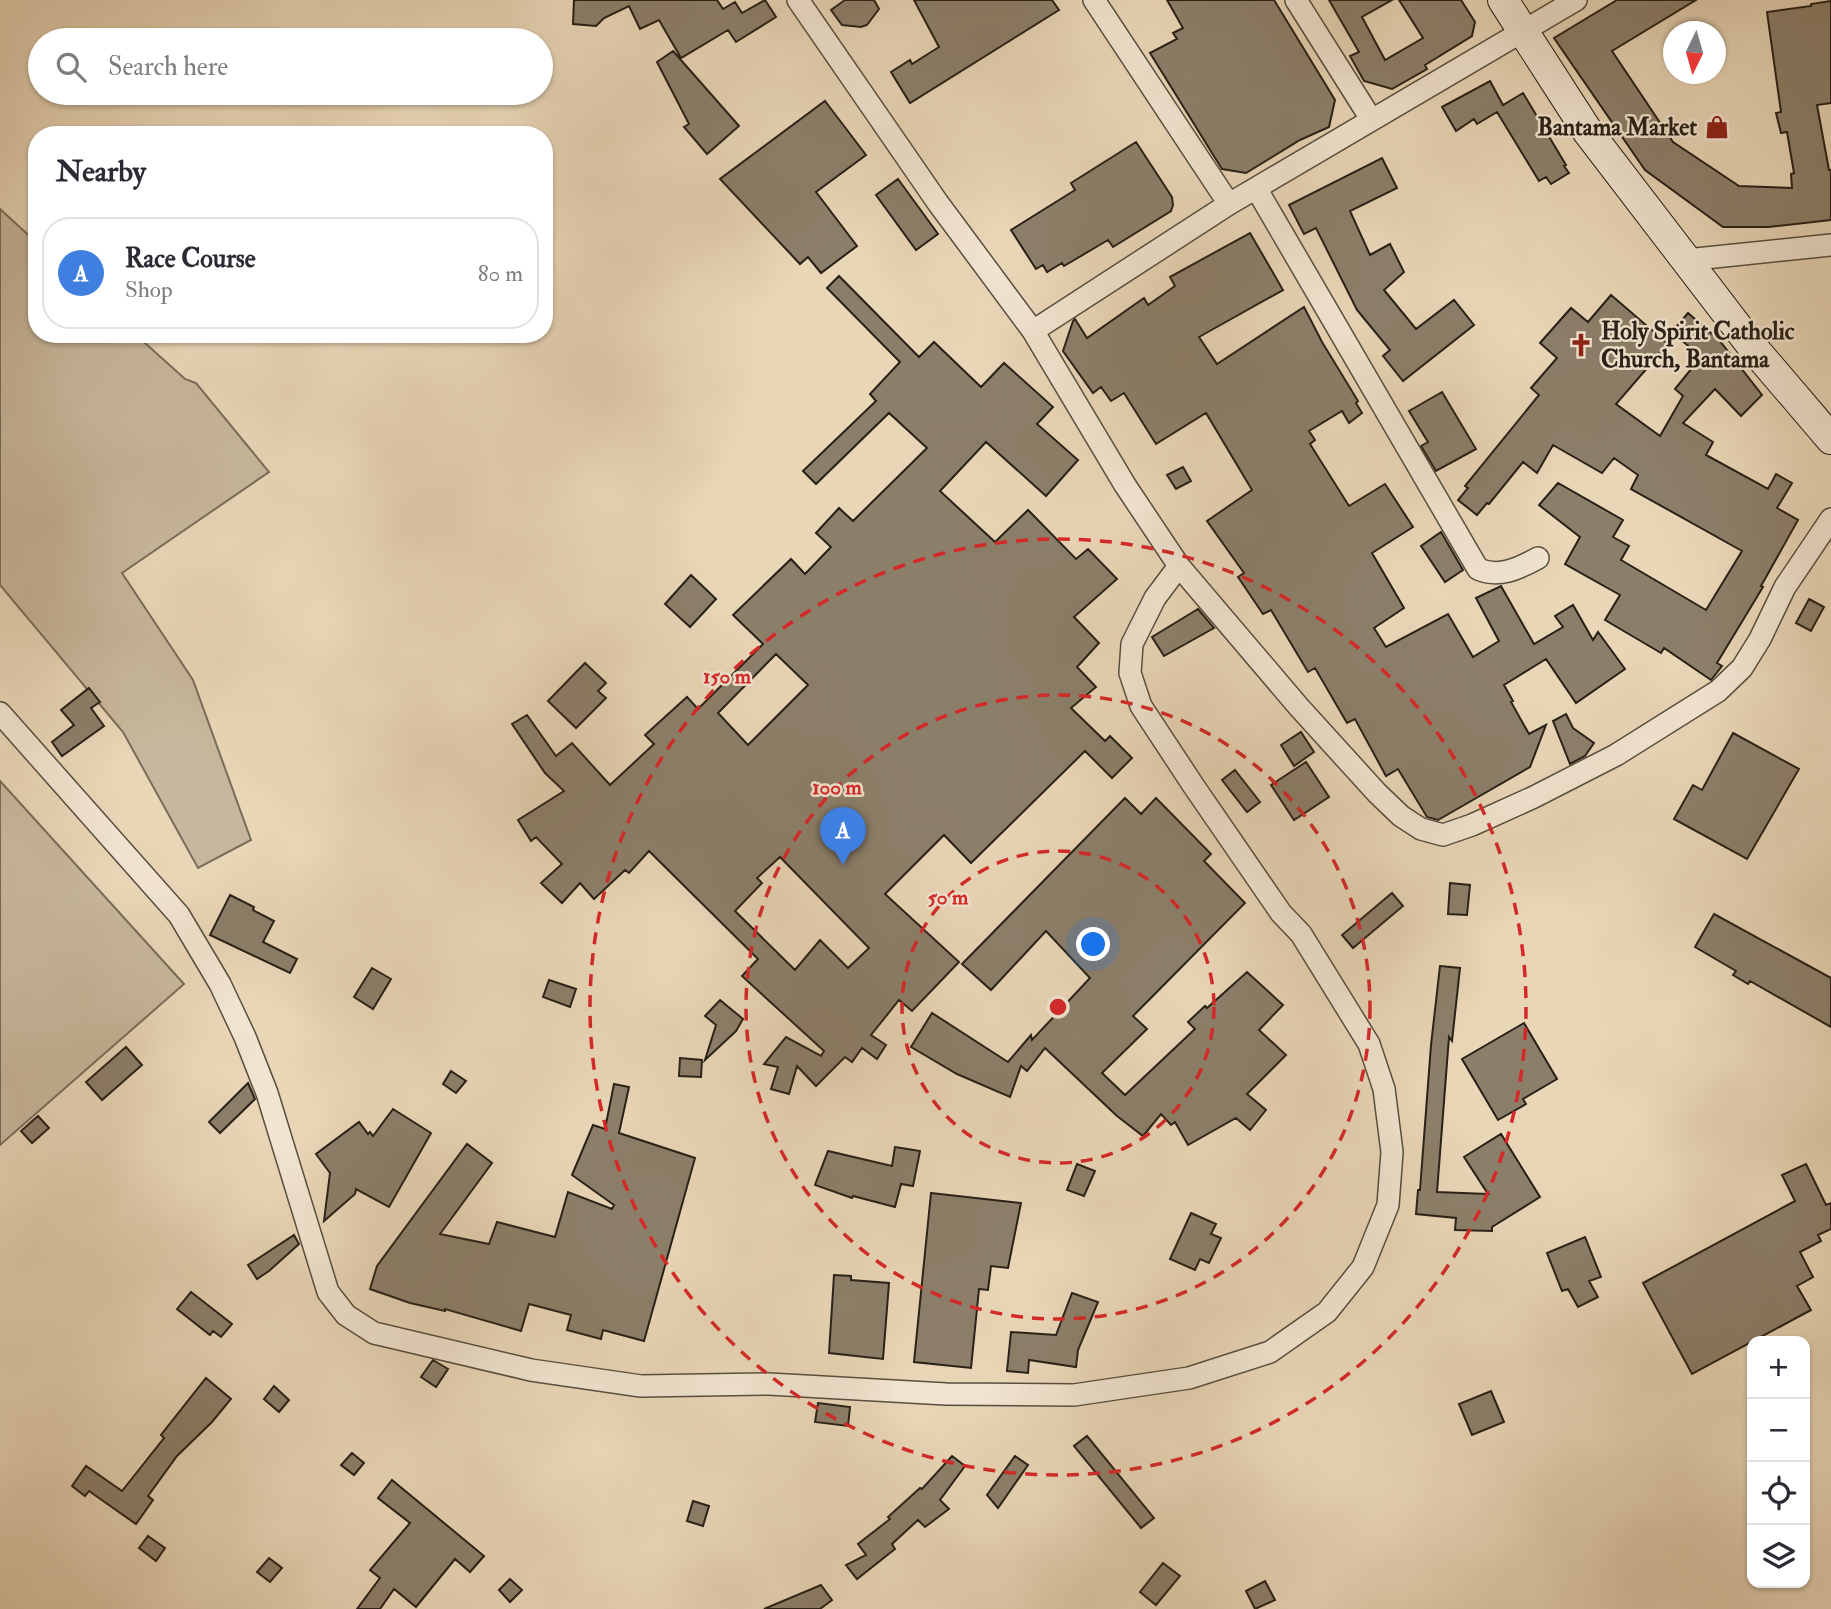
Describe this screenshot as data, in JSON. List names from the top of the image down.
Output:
{
  "places": {
    "shop": ["Bantama Market"],
    "church": ["Holy Spirit Catholic Church, Bantama"]
  },
  "north": "bottom",
  "page": {
    "search": "Search here",
    "heading": "Nearby",
    "list": [
      {
        "mark": "A",
        "name": "Race Course",
        "note": "Shop",
        "value": "80 m"
      }
    ],
    "pins": "A",
    "map_buttons": ["+", "−"]
  },
  "rings": ["150 m", "100 m", "50 m"]
}
